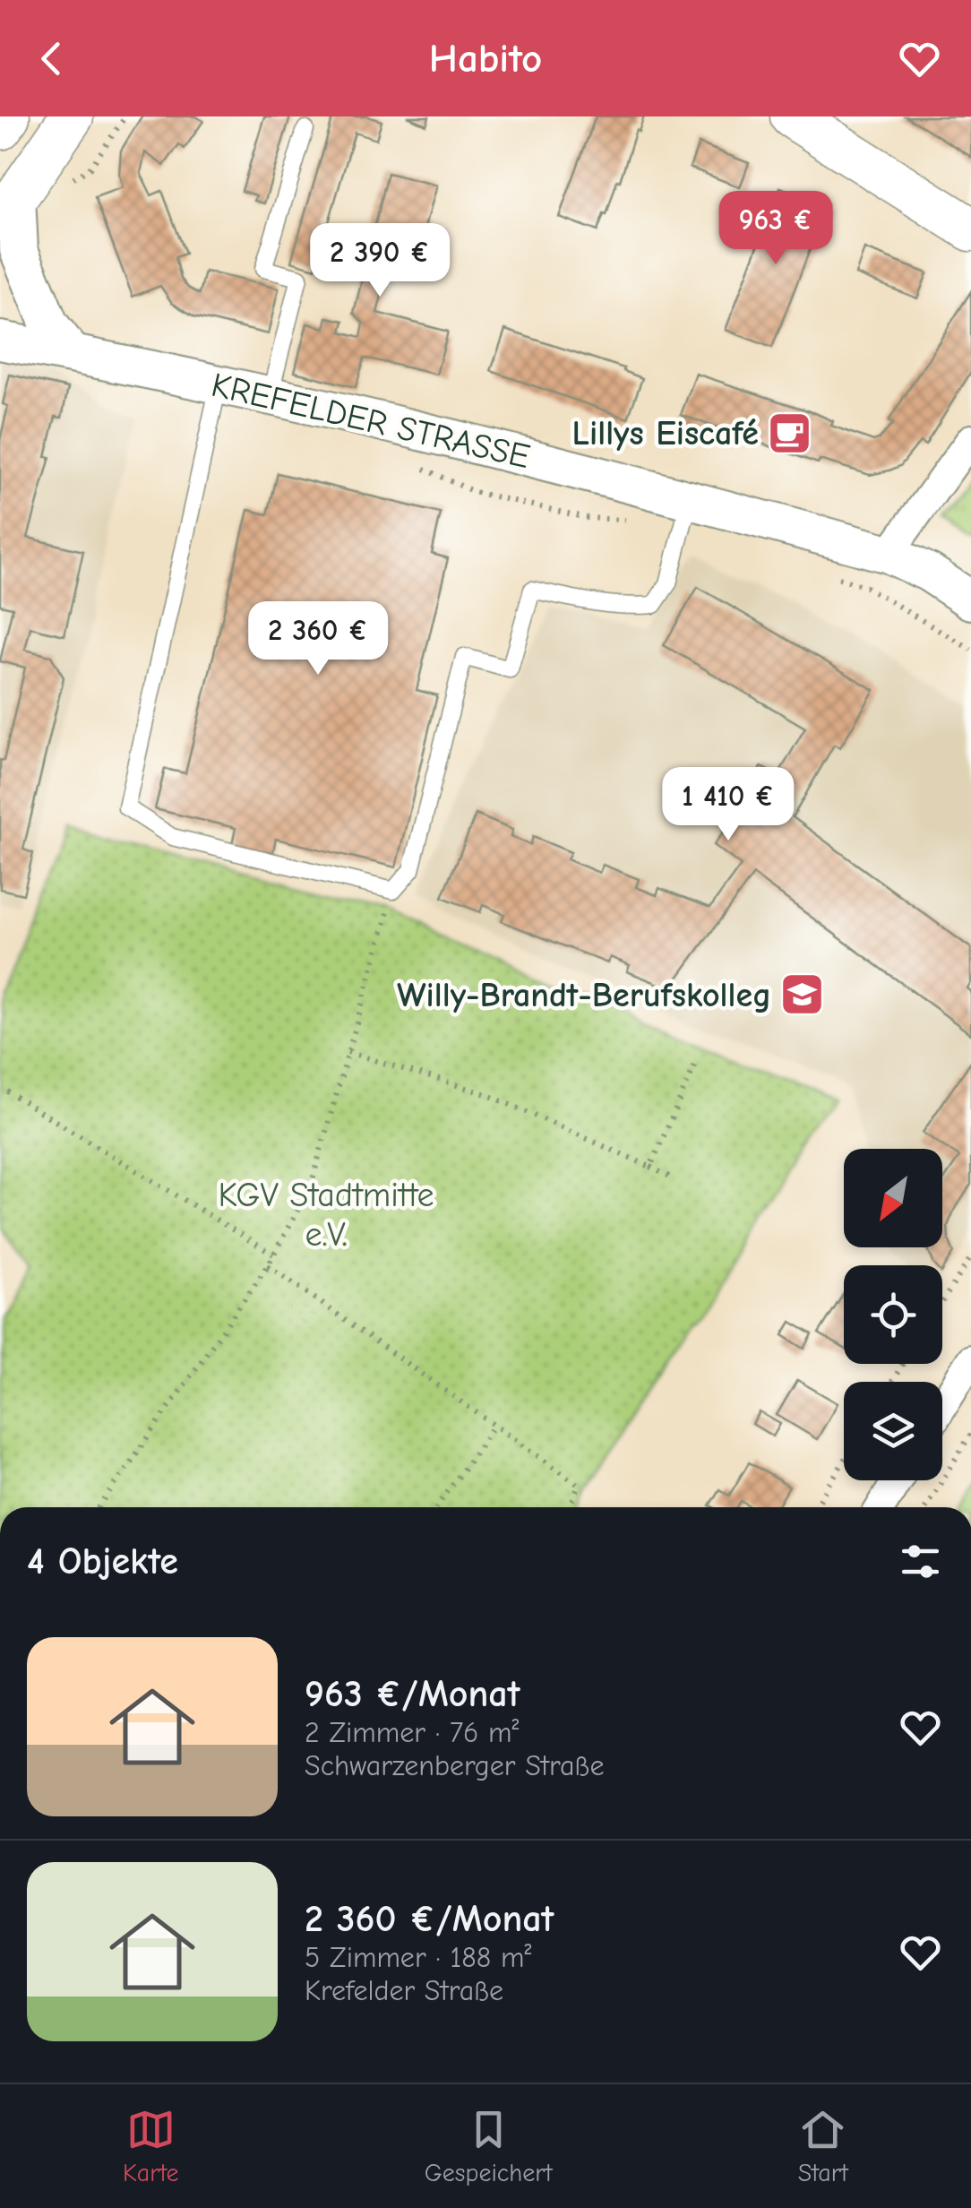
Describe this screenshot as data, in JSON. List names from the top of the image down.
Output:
{
  "streets": {
    "street": ["KREFELDER STRASSE"]
  },
  "parks": ["KGV Stadtmitte e.V."],
  "places": {
    "cafe": ["Lillys Eiscafé"],
    "school or university": ["Willy-Brandt-Berufskolleg"]
  },
  "north": "bottom left",
  "page": {
    "header": "Habito",
    "price": [
      "963 €",
      "2 390 €",
      "2 360 €",
      "1 410 €"
    ],
    "heading": "4 Objekte",
    "list": [
      {
        "name": "963 €/Monat",
        "note": "2 Zimmer · 76 m² · Schwarzenberger Straße"
      },
      {
        "name": "2 360 €/Monat",
        "note": "5 Zimmer · 188 m² · Krefelder Straße"
      }
    ],
    "tabs": ["Karte", "Gespeichert", "Start"]
  }
}
